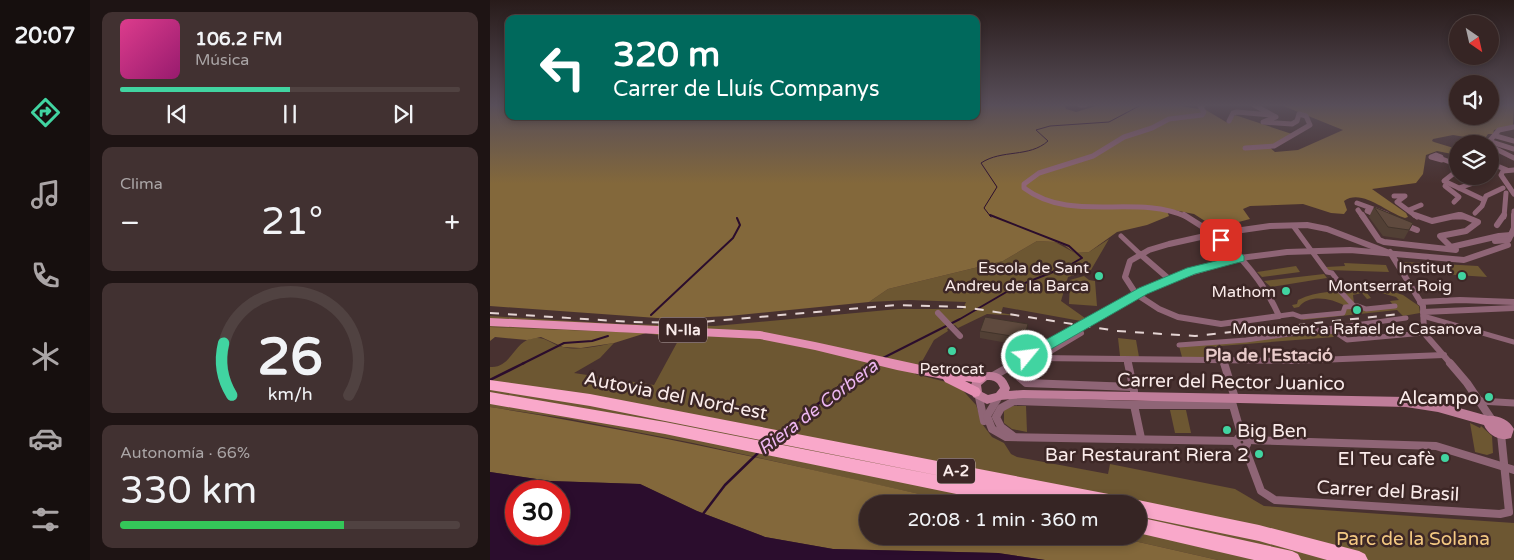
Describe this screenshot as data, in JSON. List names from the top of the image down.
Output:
{
  "streets": {
    "highway": ["Autovia del Nord-est", "A-2"],
    "main road": ["N-IIa", "Carrer del Rector Juanico"],
    "street": ["Carrer del Brasil"]
  },
  "crossings": [
    ["N-IIa", "Carrer del Rector Juanico"]
  ],
  "districts": ["Pla de l'Estació"],
  "water": ["Riera de Corbera"],
  "parks": ["Parc de la Solana"],
  "places": [
    "Escola de Sant Andreu de la Barca",
    "Institut Montserrat Roig",
    "Mathom",
    "Monument a Rafael de Casanova",
    "Petrocat",
    "Alcampo",
    "Big Ben",
    "Bar Restaurant Riera 2",
    "El Teu cafè"
  ],
  "north": "bottom right",
  "page": {
    "tabs": "20:07",
    "turn": ["320 m", "Carrer de Lluís Companys"],
    "song": ["106.2 FM", "Música"],
    "tile": [
      "Clima",
      ["Autonomía · 66%", "330 km"]
    ],
    "heat": ["−", "21°", "+"],
    "limit": "30",
    "trip": "20:08 · 1 min · 360 m",
    "gauge": ["26", "km/h"]
  }
}
